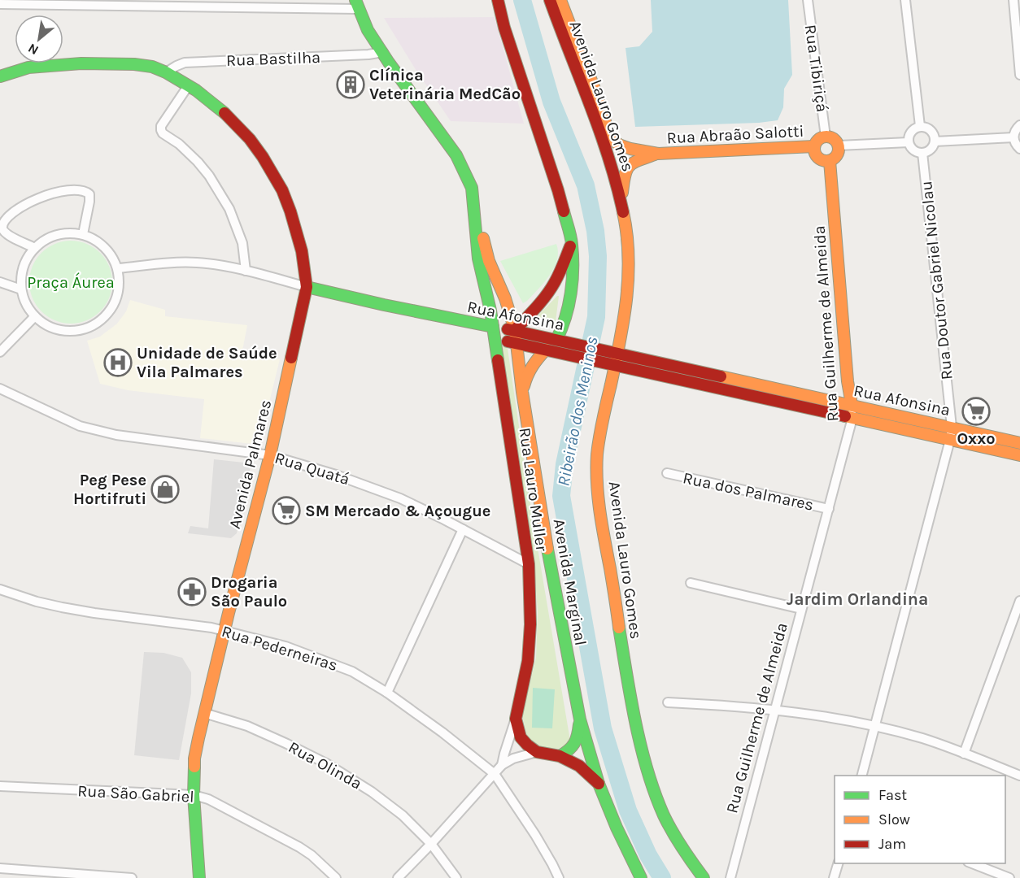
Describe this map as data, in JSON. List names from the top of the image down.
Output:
{
  "streets": {
    "main road": [
      "Avenida Lauro Gomes",
      "Rua Abraão Salotti",
      "Rua Afonsina",
      "Rua Guilherme de Almeida",
      "Avenida Palmares",
      "Rua Lauro Muller",
      "Avenida Marginal"
    ],
    "street": [
      "Rua Bastilha",
      "Rua Tibiriçá",
      "Rua Doutor Gabriel Nicolau",
      "Rua Quatá",
      "Rua dos Palmares",
      "Rua Pederneiras",
      "Rua Olinda",
      "Rua São Gabriel"
    ]
  },
  "crossings": [
    ["Rua Bastilha", "Avenida Palmares"],
    ["Rua Bastilha", "Rua Lauro Muller"],
    ["Rua Tibiriçá", "Rua Abraão Salotti"],
    ["Rua Tibiriçá", "Rua Guilherme de Almeida"],
    ["Avenida Lauro Gomes", "Rua Abraão Salotti"],
    ["Avenida Lauro Gomes", "Rua Afonsina"],
    ["Rua Abraão Salotti", "Rua Guilherme de Almeida"],
    ["Rua Doutor Gabriel Nicolau", "Rua Afonsina"],
    ["Rua Afonsina", "Rua Guilherme de Almeida"],
    ["Rua Afonsina", "Avenida Palmares"],
    ["Rua Afonsina", "Rua Lauro Muller"],
    ["Rua Afonsina", "Avenida Marginal"],
    ["Rua Guilherme de Almeida", "Rua dos Palmares"],
    ["Avenida Palmares", "Rua Quatá"],
    ["Avenida Palmares", "Rua Pederneiras"],
    ["Avenida Palmares", "Rua Olinda"],
    ["Avenida Palmares", "Rua São Gabriel"],
    ["Rua Quatá", "Rua Lauro Muller"],
    ["Rua Lauro Muller", "Avenida Marginal"]
  ],
  "districts": ["Jardim Orlandina"],
  "water": ["Ribeirão dos Meninos"],
  "parks": ["Praça Áurea"],
  "places": {
    "building": ["Clínica Veterinária MedCão"],
    "hospital": ["Unidade de Saúde Vila Palmares"],
    "supermarket": ["Oxxo", "SM Mercado & Açougue"],
    "shop": ["Peg Pese Hortifruti"],
    "pharmacy": ["Drogaria São Paulo"]
  },
  "legend": ["Fast", "Slow", "Jam"],
  "north": "bottom left"
}
